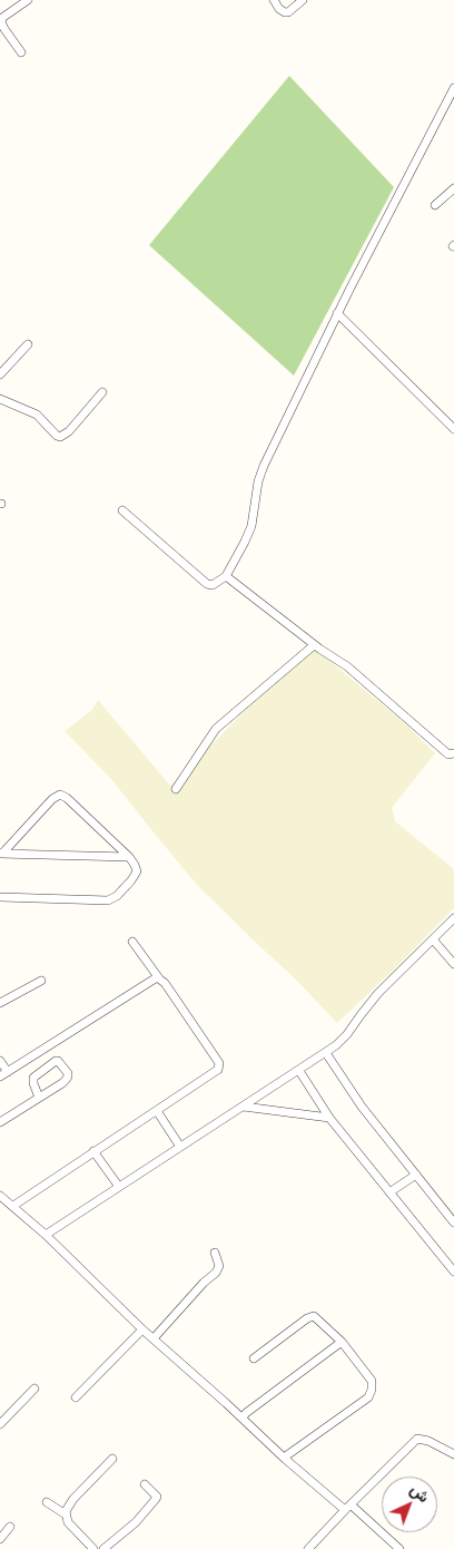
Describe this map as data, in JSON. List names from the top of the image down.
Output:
{
  "north": "top right"
}
